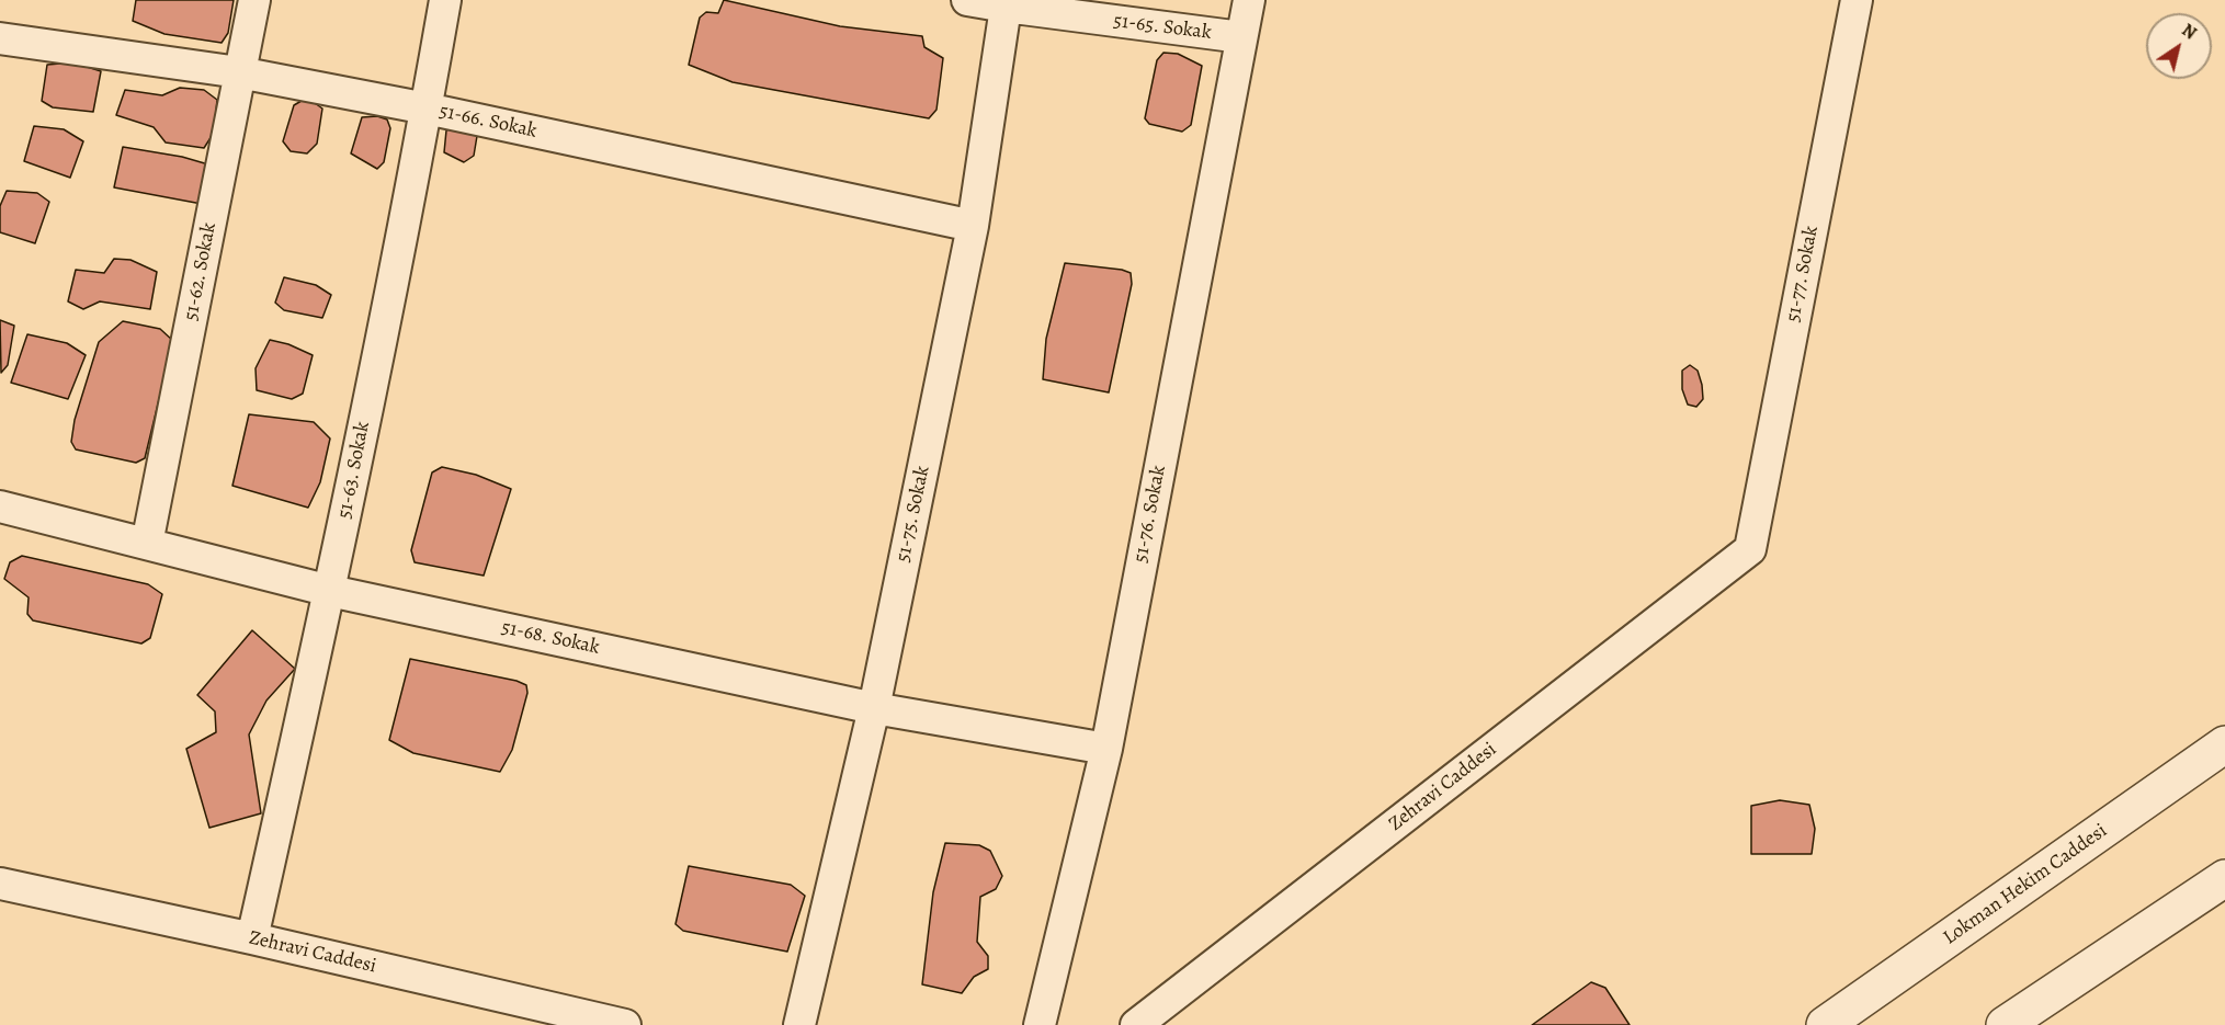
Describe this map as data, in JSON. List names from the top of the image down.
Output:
{
  "streets": {
    "street": [
      "51-65. Sokak",
      "51-66. Sokak",
      "51-62. Sokak",
      "51-77. Sokak",
      "51-63. Sokak",
      "51-75. Sokak",
      "51-76. Sokak",
      "51-68. Sokak",
      "Zehravi Caddesi",
      "Lokman Hekim Caddesi"
    ]
  },
  "crossings": [
    ["51-65. Sokak", "51-75. Sokak"],
    ["51-65. Sokak", "51-76. Sokak"],
    ["51-66. Sokak", "51-62. Sokak"],
    ["51-66. Sokak", "51-63. Sokak"],
    ["51-66. Sokak", "51-75. Sokak"],
    ["51-62. Sokak", "51-68. Sokak"],
    ["51-77. Sokak", "Zehravi Caddesi"],
    ["51-63. Sokak", "51-68. Sokak"],
    ["51-63. Sokak", "Zehravi Caddesi"],
    ["51-75. Sokak", "51-68. Sokak"],
    ["51-76. Sokak", "51-68. Sokak"]
  ],
  "north": "top right"
}
